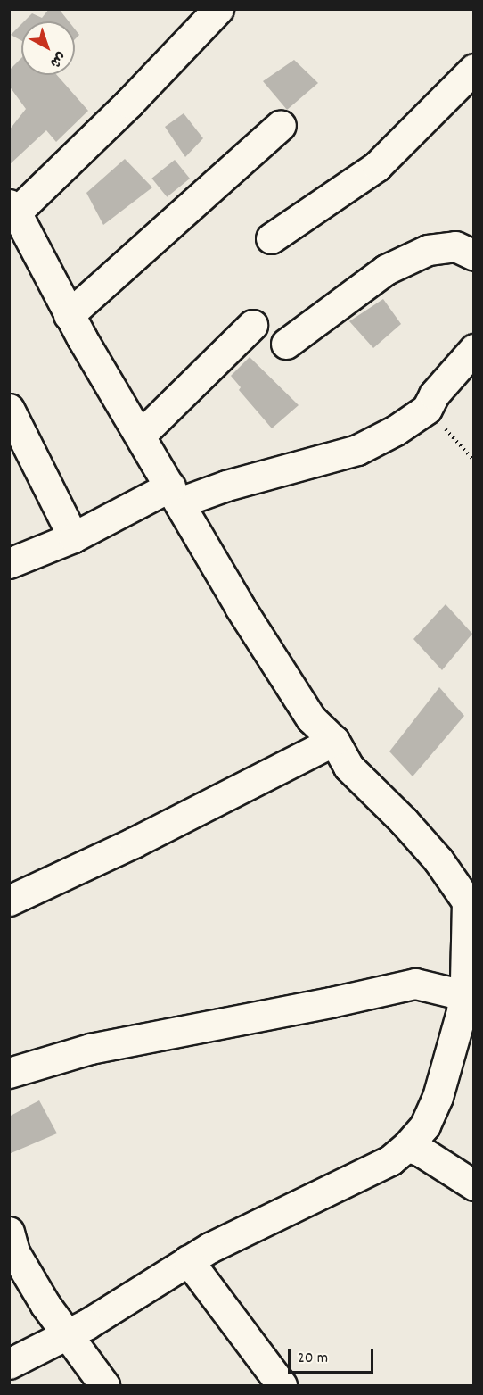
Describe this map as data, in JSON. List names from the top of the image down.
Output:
{
  "scale_bar": "20 m",
  "north": "bottom right"
}
